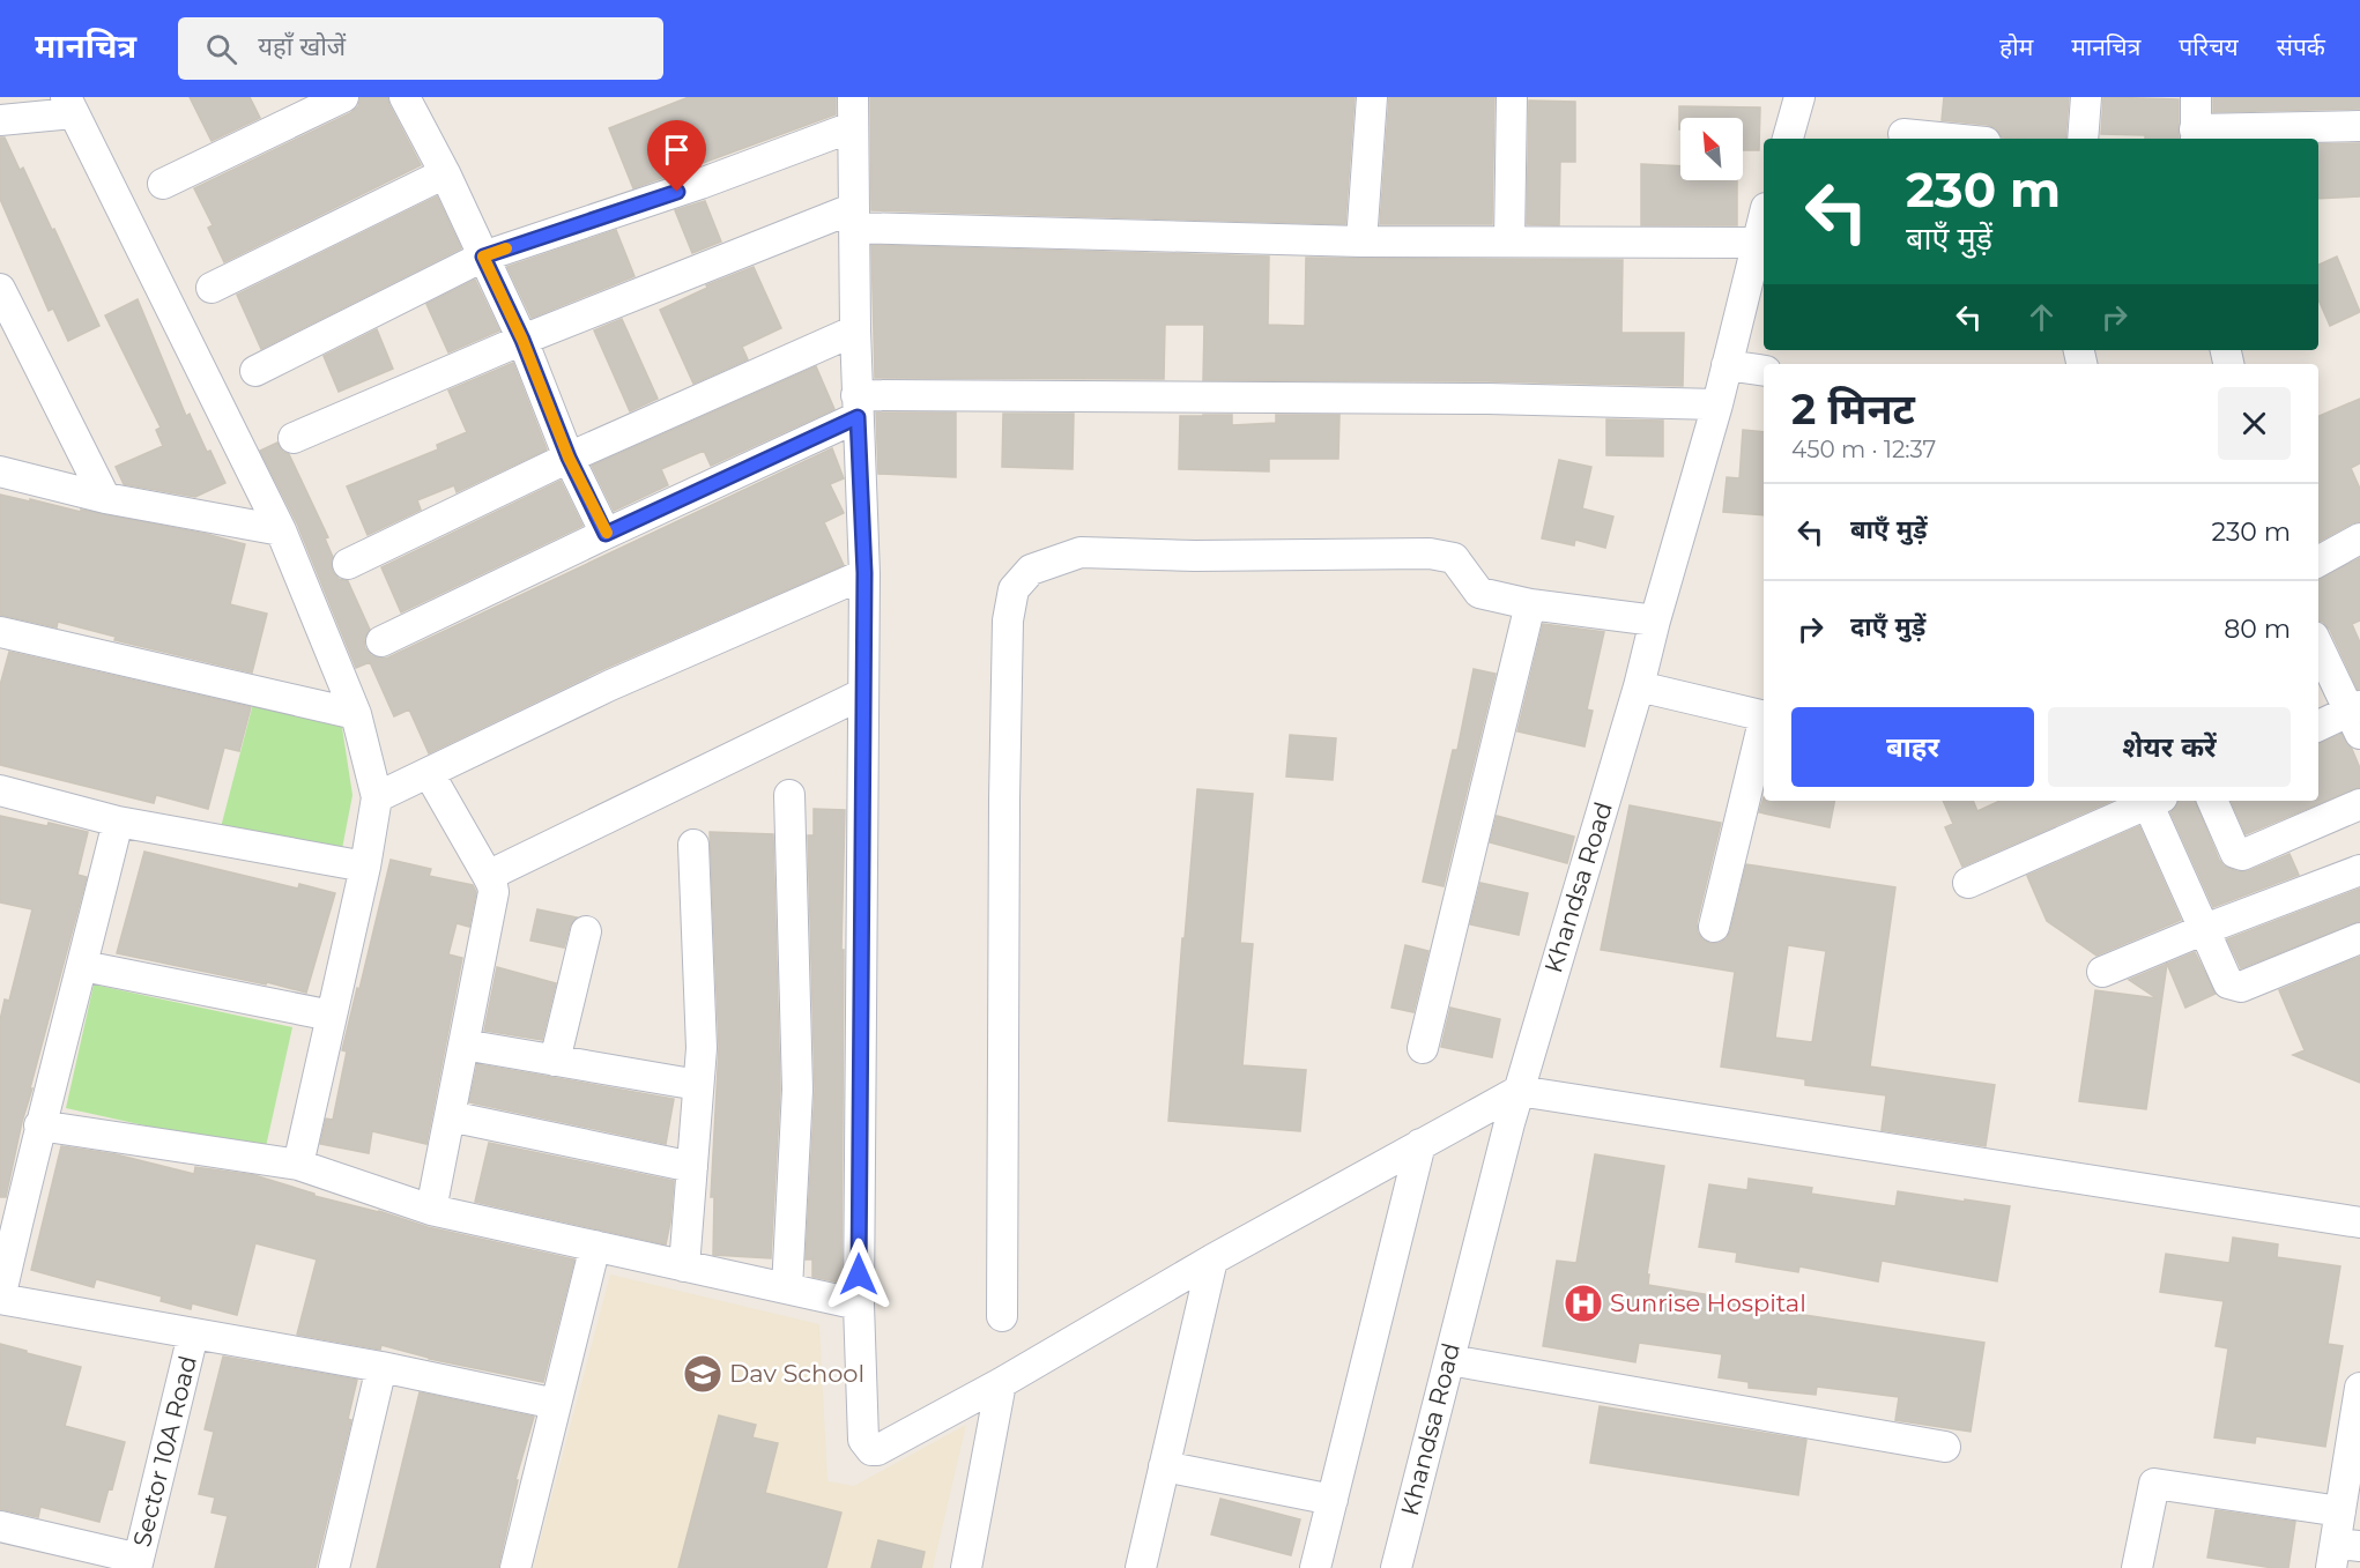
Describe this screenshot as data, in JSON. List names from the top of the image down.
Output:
{
  "streets": {
    "street": ["Khandsa Road", "Sector 10A Road"]
  },
  "places": {
    "hospital": ["Sunrise Hospital"],
    "school or university": ["Dav School"]
  },
  "north": "top left",
  "page": {
    "header": "मानचित्र",
    "search": "यहाँ खोजें",
    "nav": [
      "होम",
      "मानचित्र",
      "परिचय",
      "संपर्क"
    ],
    "turn": ["230 m", "बाएँ मुड़ें"],
    "heading": ["2 मिनट", "450 m · 12:37"],
    "list": [
      {
        "name": "बाएँ मुड़ें",
        "value": "230 m"
      },
      {
        "name": "दाएँ मुड़ें",
        "value": "80 m"
      }
    ],
    "buttons": ["बाहर", "शेयर करें"]
  }
}
